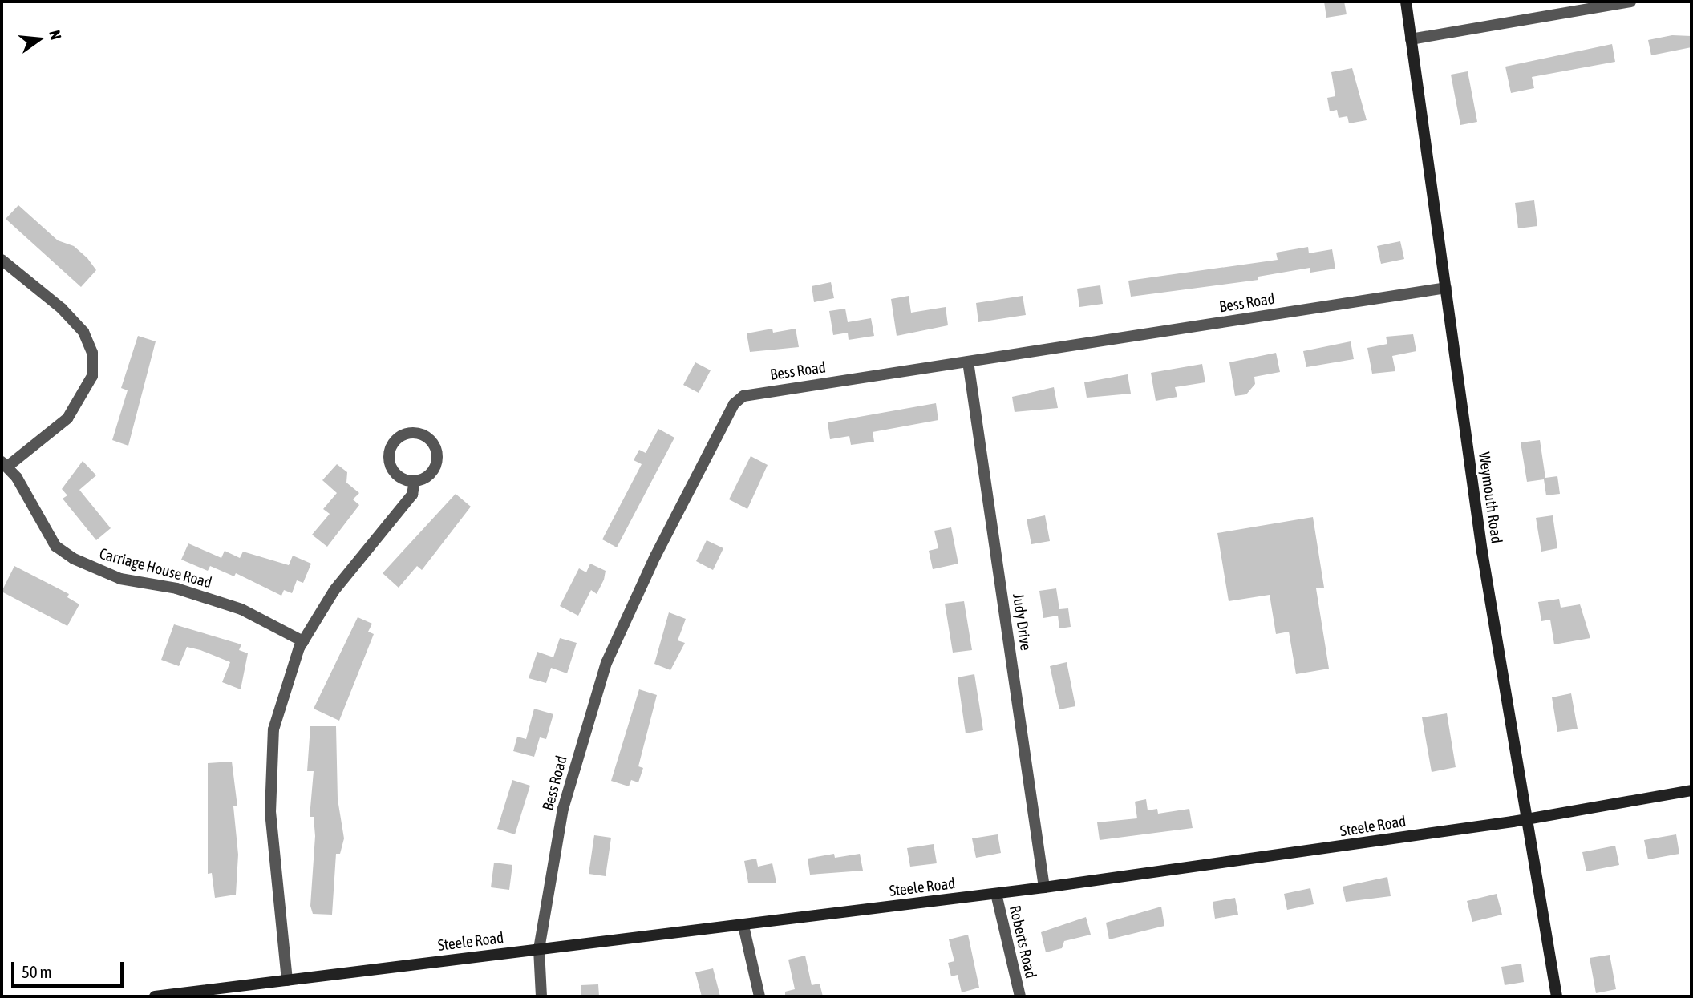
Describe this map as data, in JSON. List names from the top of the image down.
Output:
{
  "streets": {
    "street": [
      "Bess Road",
      "Weymouth Road",
      "Carriage House Road",
      "Judy Drive",
      "Steele Road",
      "Roberts Road"
    ]
  },
  "crossings": [
    ["Bess Road", "Weymouth Road"],
    ["Bess Road", "Judy Drive"],
    ["Bess Road", "Steele Road"],
    ["Weymouth Road", "Steele Road"],
    ["Judy Drive", "Steele Road"],
    ["Steele Road", "Roberts Road"]
  ],
  "scale_bar": "50 m",
  "north": "right"
}
